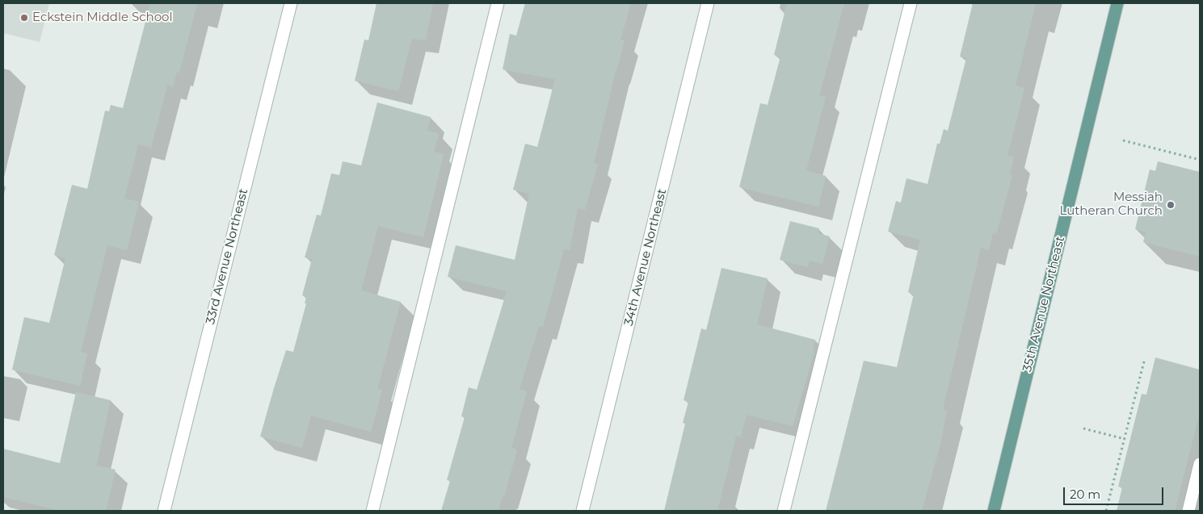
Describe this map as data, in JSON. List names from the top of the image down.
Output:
{
  "streets": {
    "main road": ["35th Avenue Northeast"],
    "street": ["33rd Avenue Northeast", "34th Avenue Northeast"]
  },
  "places": ["Eckstein Middle School", "Messiah Lutheran Church"],
  "scale_bar": "20 m"
}
